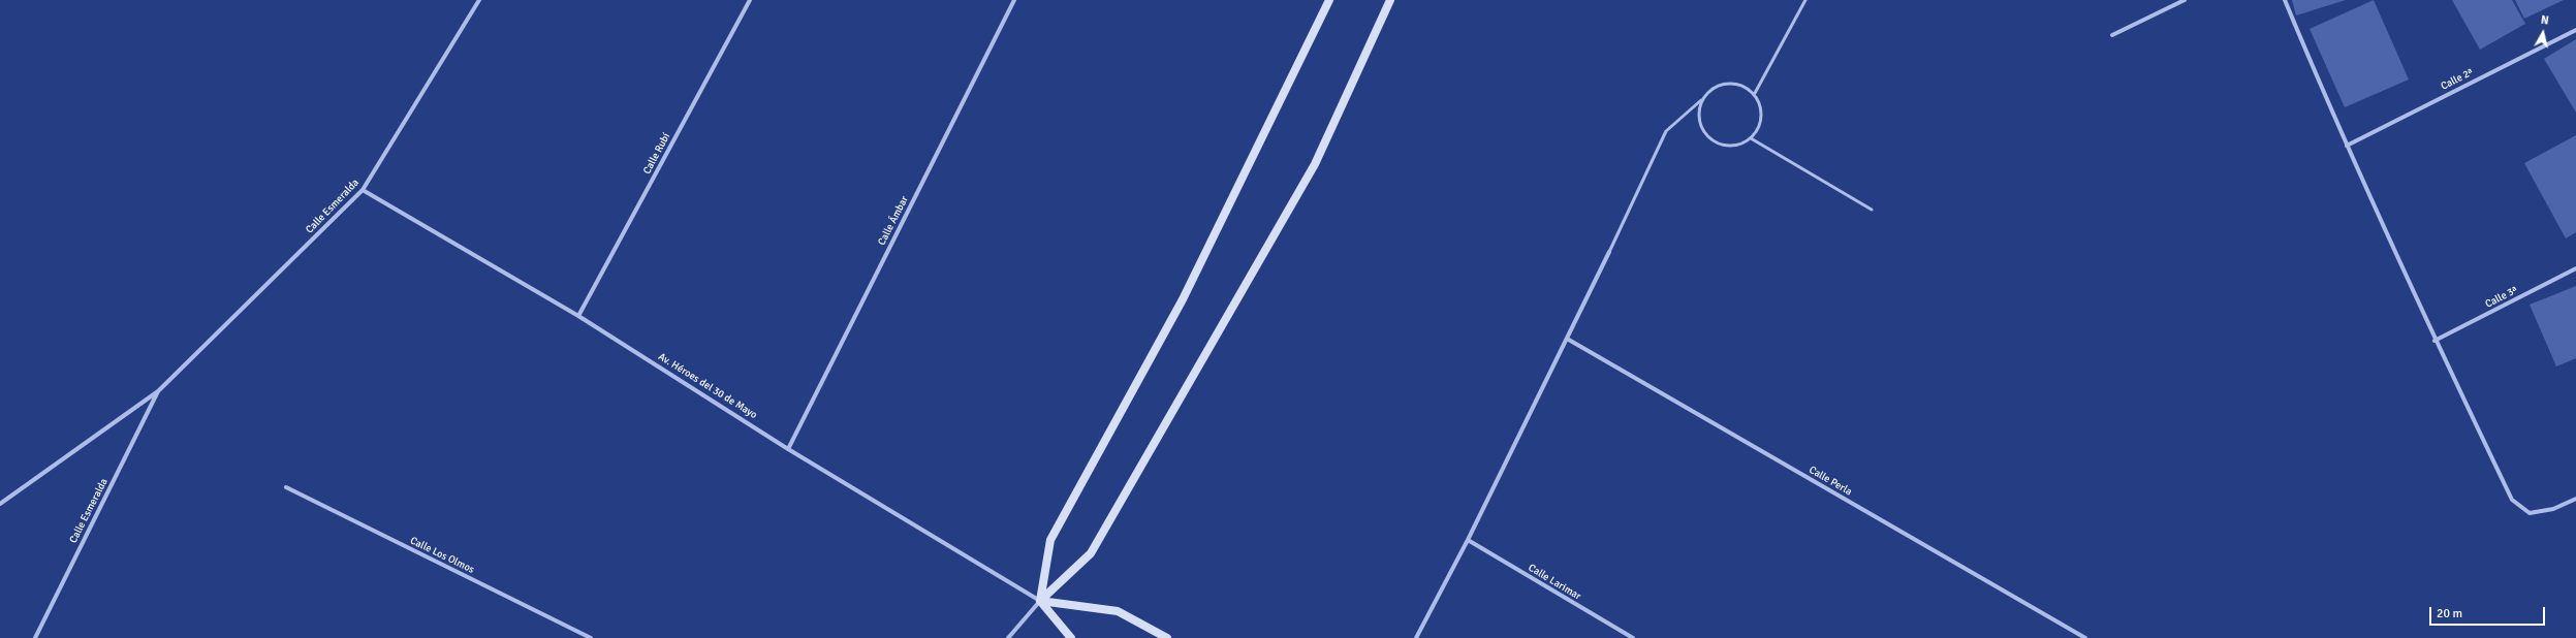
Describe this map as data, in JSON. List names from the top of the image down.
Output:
{
  "streets": {
    "street": [
      "Calle 2ª",
      "Calle Rubí",
      "Calle Esmeralda",
      "Calle Ámbar",
      "Calle 3ª",
      "Av. Héroes del 30 de Mayo",
      "Calle Perla",
      "Calle Los Olmos",
      "Calle Larimar"
    ]
  },
  "crossings": [
    ["Calle Rubí", "Av. Héroes del 30 de Mayo"],
    ["Calle Esmeralda", "Av. Héroes del 30 de Mayo"],
    ["Calle Ámbar", "Av. Héroes del 30 de Mayo"]
  ],
  "scale_bar": "20 m",
  "north": "top"
}
